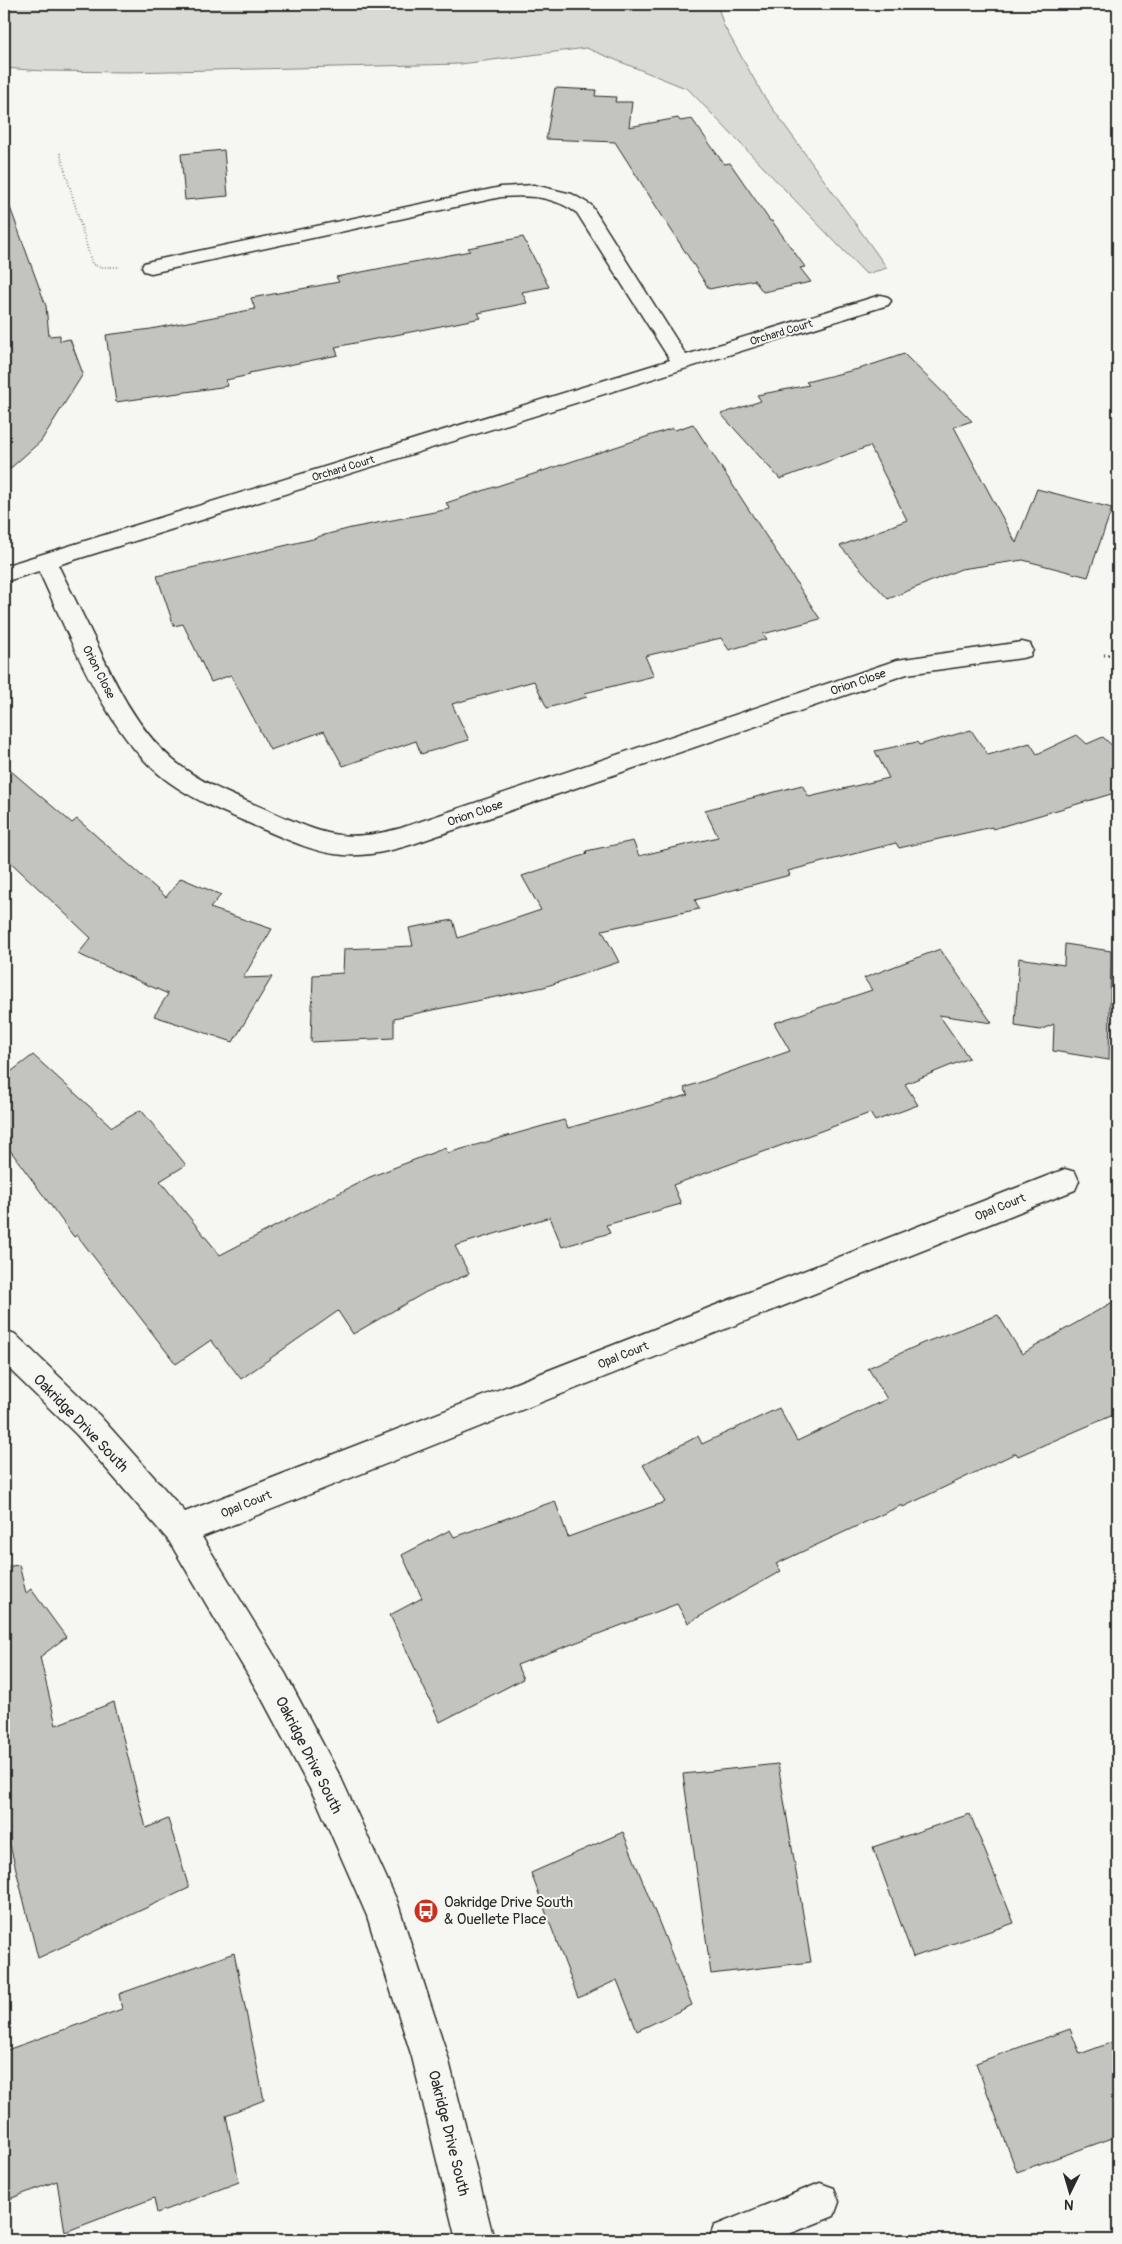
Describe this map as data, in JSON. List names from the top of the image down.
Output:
{
  "streets": {
    "street": [
      "Orchard Court",
      "Orion Close",
      "Opal Court",
      "Oakridge Drive South"
    ]
  },
  "crossings": [
    ["Orchard Court", "Orion Close"],
    ["Opal Court", "Oakridge Drive South"]
  ],
  "places": {
    "bus stop": ["Oakridge Drive South & Ouellete Place"]
  },
  "north": "bottom"
}
